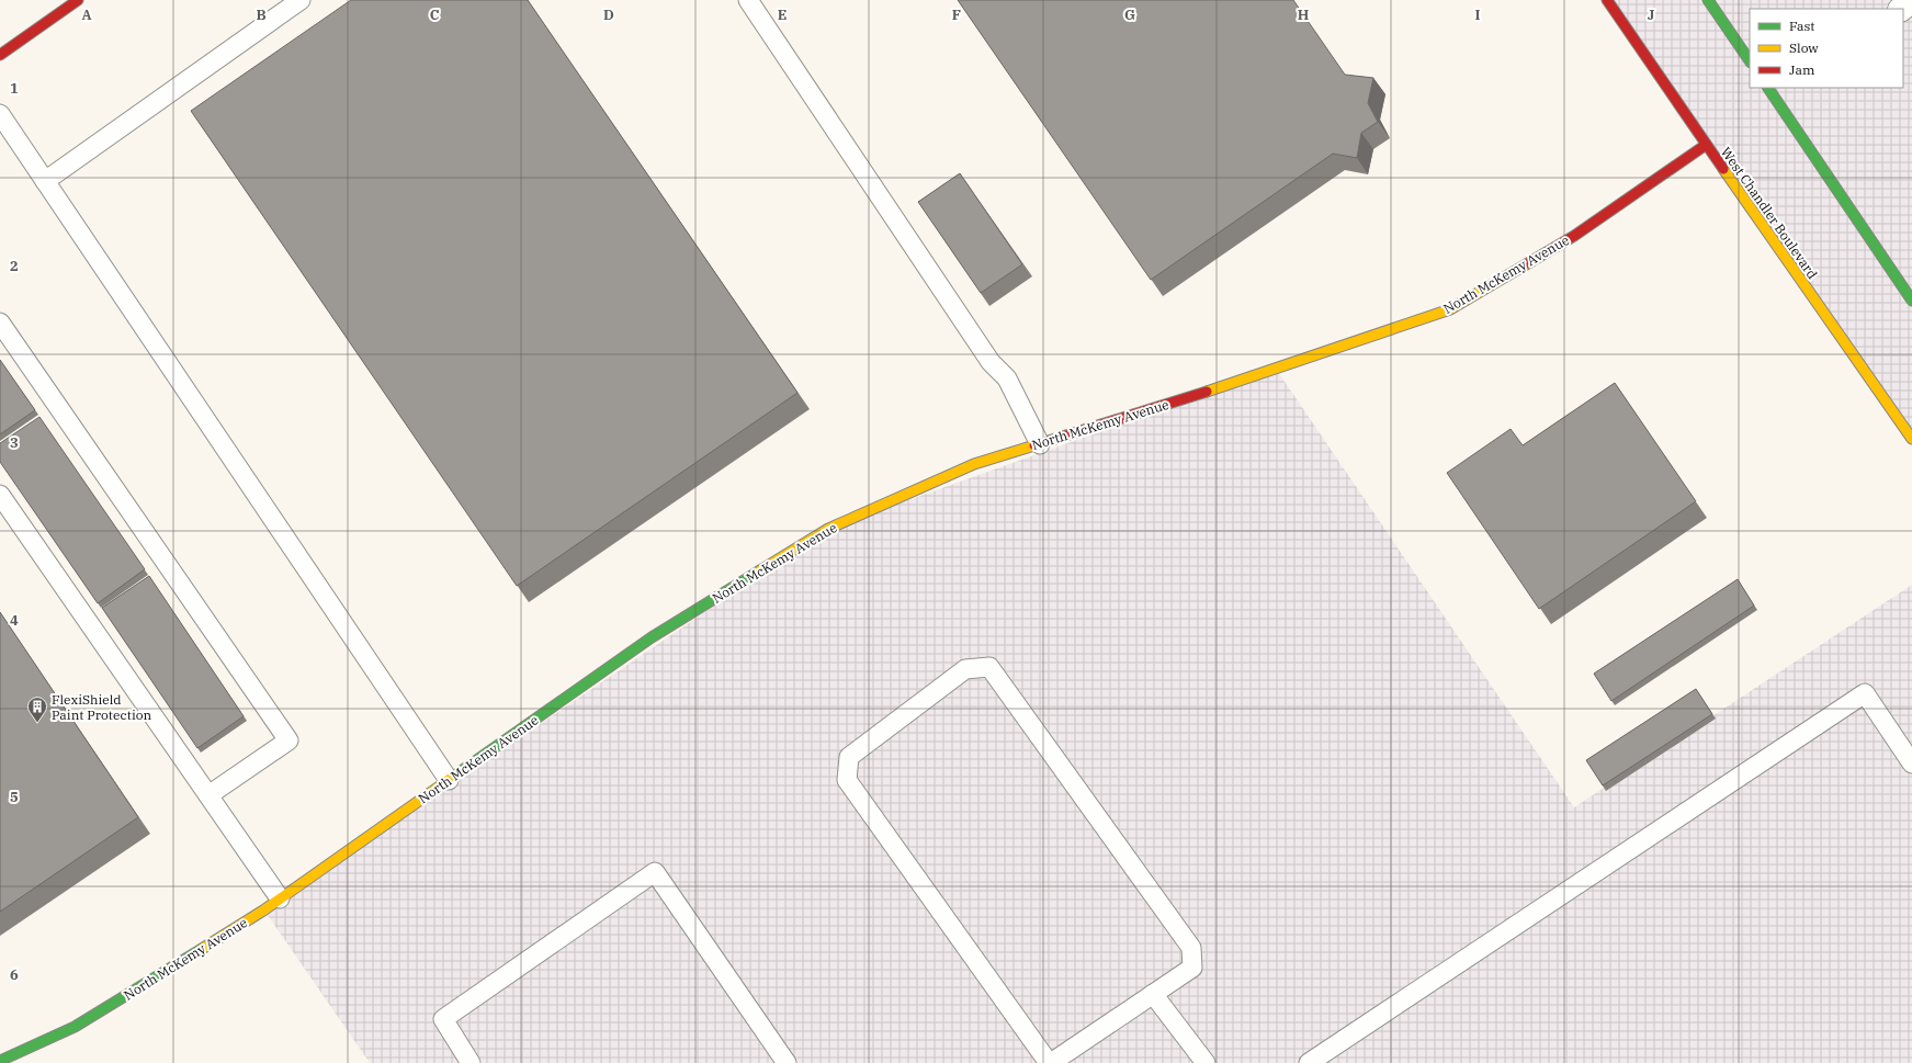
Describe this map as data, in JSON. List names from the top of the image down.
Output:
{
  "streets": {
    "street": ["West Chandler Boulevard", "North McKemy Avenue"]
  },
  "crossings": [
    ["West Chandler Boulevard", "North McKemy Avenue"]
  ],
  "places": {
    "building": ["FlexiShield Paint Protection"]
  },
  "legend": ["Fast", "Slow", "Jam"],
  "grid": {
    "columns": [
      "A",
      "B",
      "C",
      "D",
      "E",
      "F",
      "G",
      "H",
      "I",
      "J"
    ],
    "rows": [
      "1",
      "2",
      "3",
      "4",
      "5",
      "6"
    ]
  }
}
